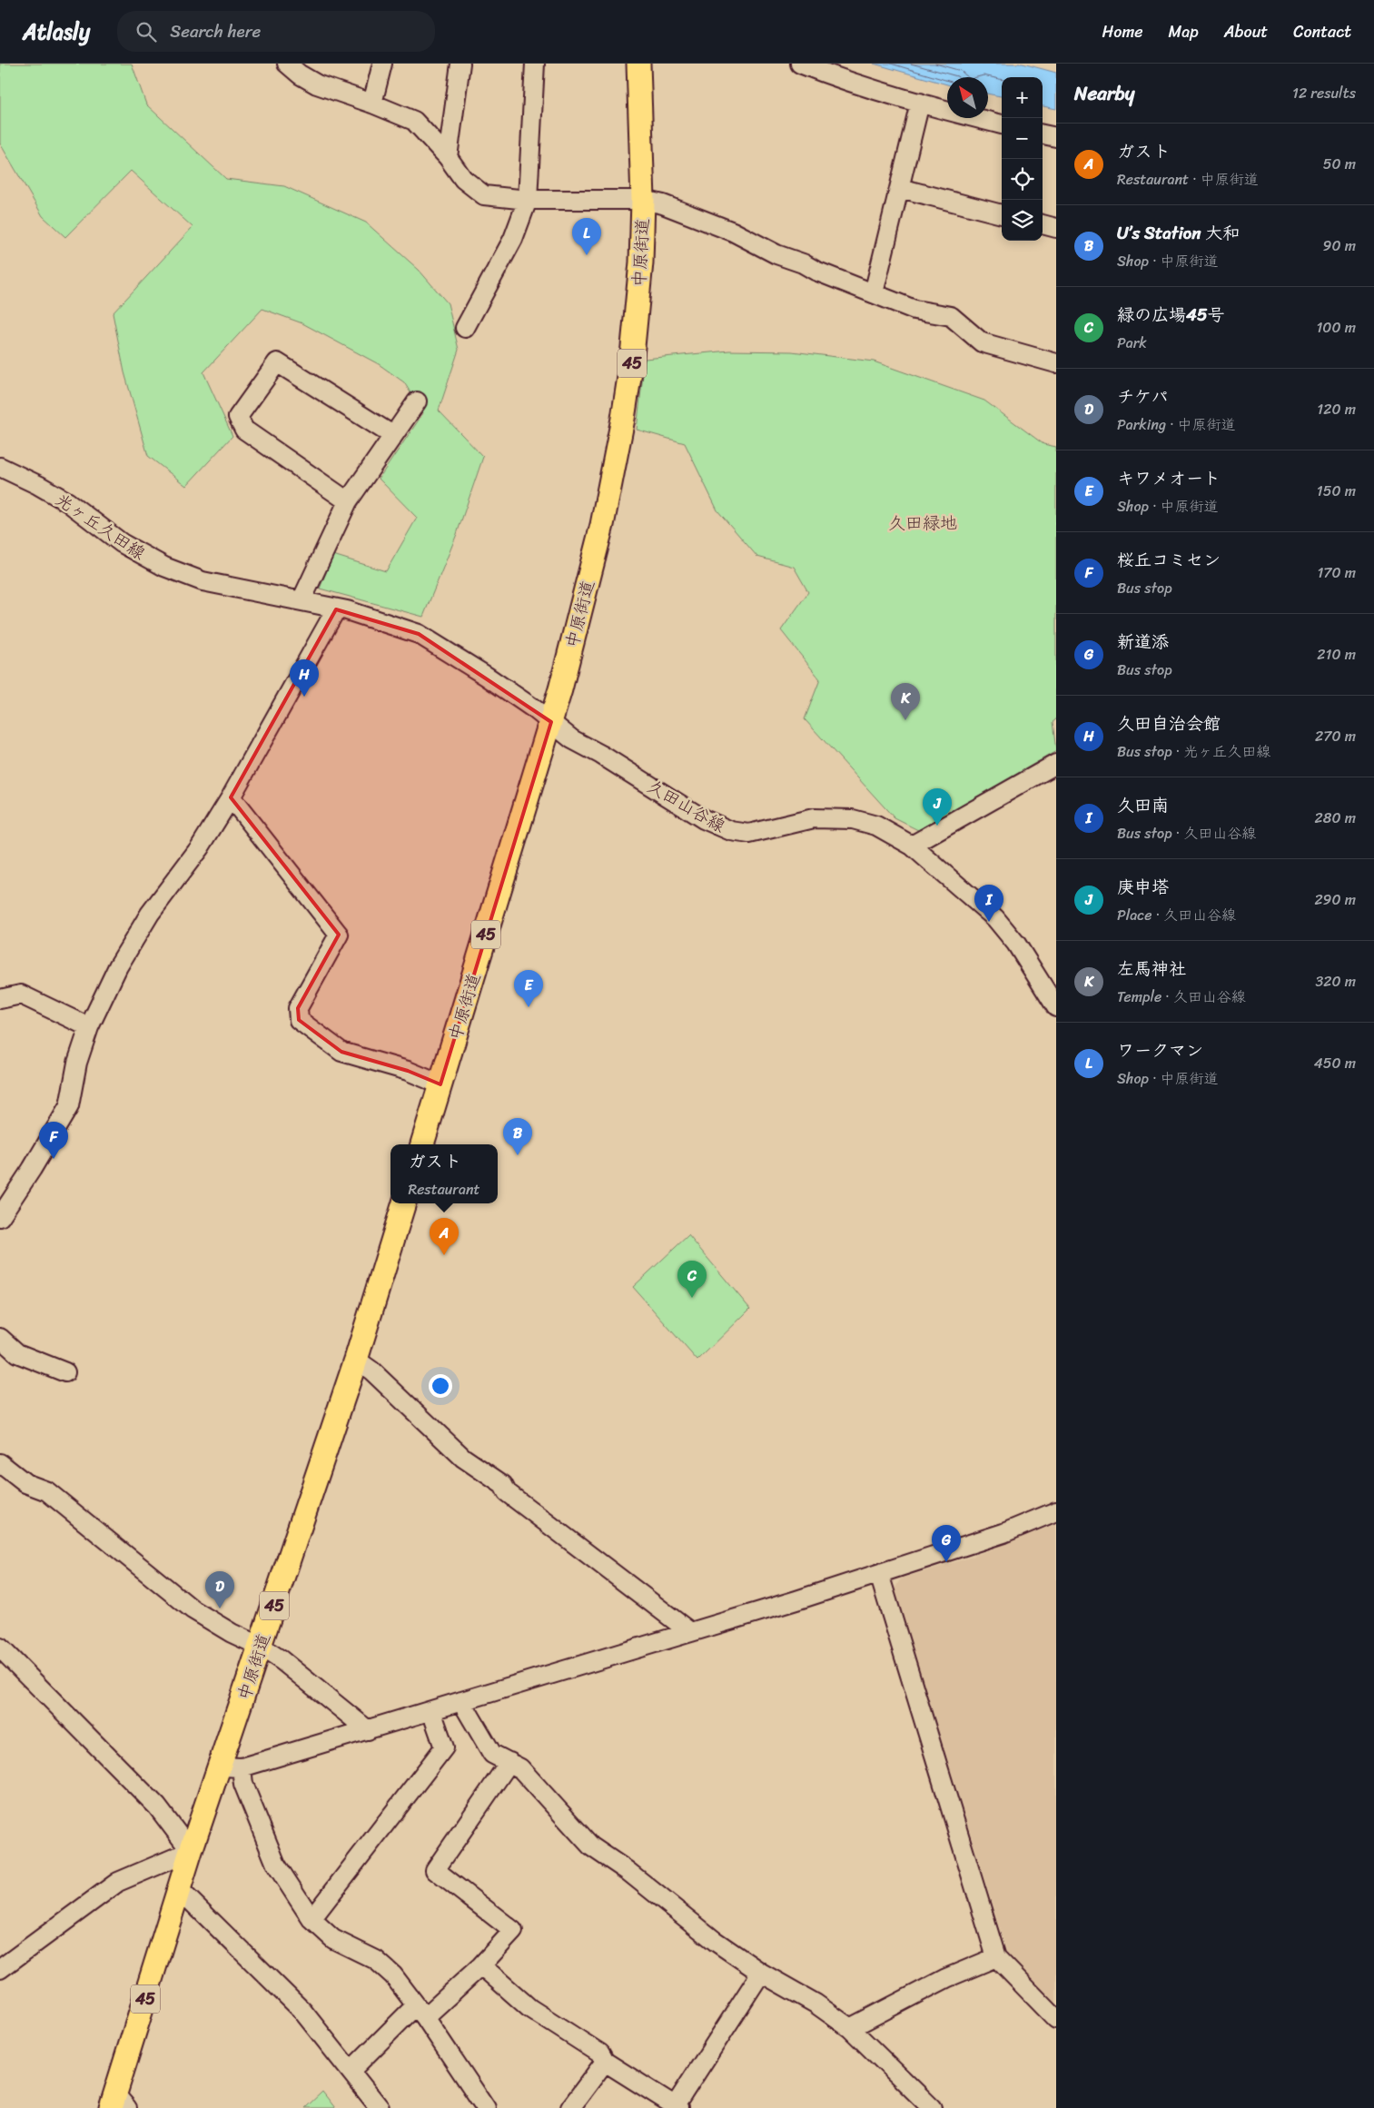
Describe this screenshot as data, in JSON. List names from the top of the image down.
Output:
{
  "streets": {
    "main road": ["中原街道", "45"],
    "street": ["光ヶ丘久田線", "久田山谷線"]
  },
  "crossings": [
    ["中原街道", "久田山谷線"],
    ["光ヶ丘久田線", "久田山谷線"]
  ],
  "parks": ["久田緑地"],
  "north": "top left",
  "page": {
    "header": "Atlasly",
    "search": "Search here",
    "nav": [
      "Home",
      "Map",
      "About",
      "Contact"
    ],
    "heading": ["Nearby", "12 results"],
    "map_buttons": ["+", "−"],
    "list": [
      {
        "mark": "A",
        "name": "ガスト",
        "note": "Restaurant · 中原街道",
        "value": "50 m"
      },
      {
        "mark": "B",
        "name": "U’s Station 大和",
        "note": "Shop · 中原街道",
        "value": "90 m"
      },
      {
        "mark": "C",
        "name": "緑の広場45号",
        "note": "Park",
        "value": "100 m"
      },
      {
        "mark": "D",
        "name": "チケパ",
        "note": "Parking · 中原街道",
        "value": "120 m"
      },
      {
        "mark": "E",
        "name": "キワメオート",
        "note": "Shop · 中原街道",
        "value": "150 m"
      },
      {
        "mark": "F",
        "name": "桜丘コミセン",
        "note": "Bus stop",
        "value": "170 m"
      },
      {
        "mark": "G",
        "name": "新道添",
        "note": "Bus stop",
        "value": "210 m"
      },
      {
        "mark": "H",
        "name": "久田自治会館",
        "note": "Bus stop · 光ヶ丘久田線",
        "value": "270 m"
      },
      {
        "mark": "I",
        "name": "久田南",
        "note": "Bus stop · 久田山谷線",
        "value": "280 m"
      },
      {
        "mark": "J",
        "name": "庚申塔",
        "note": "Place · 久田山谷線",
        "value": "290 m"
      },
      {
        "mark": "K",
        "name": "左馬神社",
        "note": "Temple · 久田山谷線",
        "value": "320 m"
      },
      {
        "mark": "L",
        "name": "ワークマン",
        "note": "Shop · 中原街道",
        "value": "450 m"
      }
    ],
    "pins": [
      "L",
      "H",
      "K",
      "J",
      "I",
      "E",
      "B",
      "F",
      "A",
      "C",
      "G",
      "D"
    ],
    "popup": ["ガスト", "Restaurant"]
  }
}
